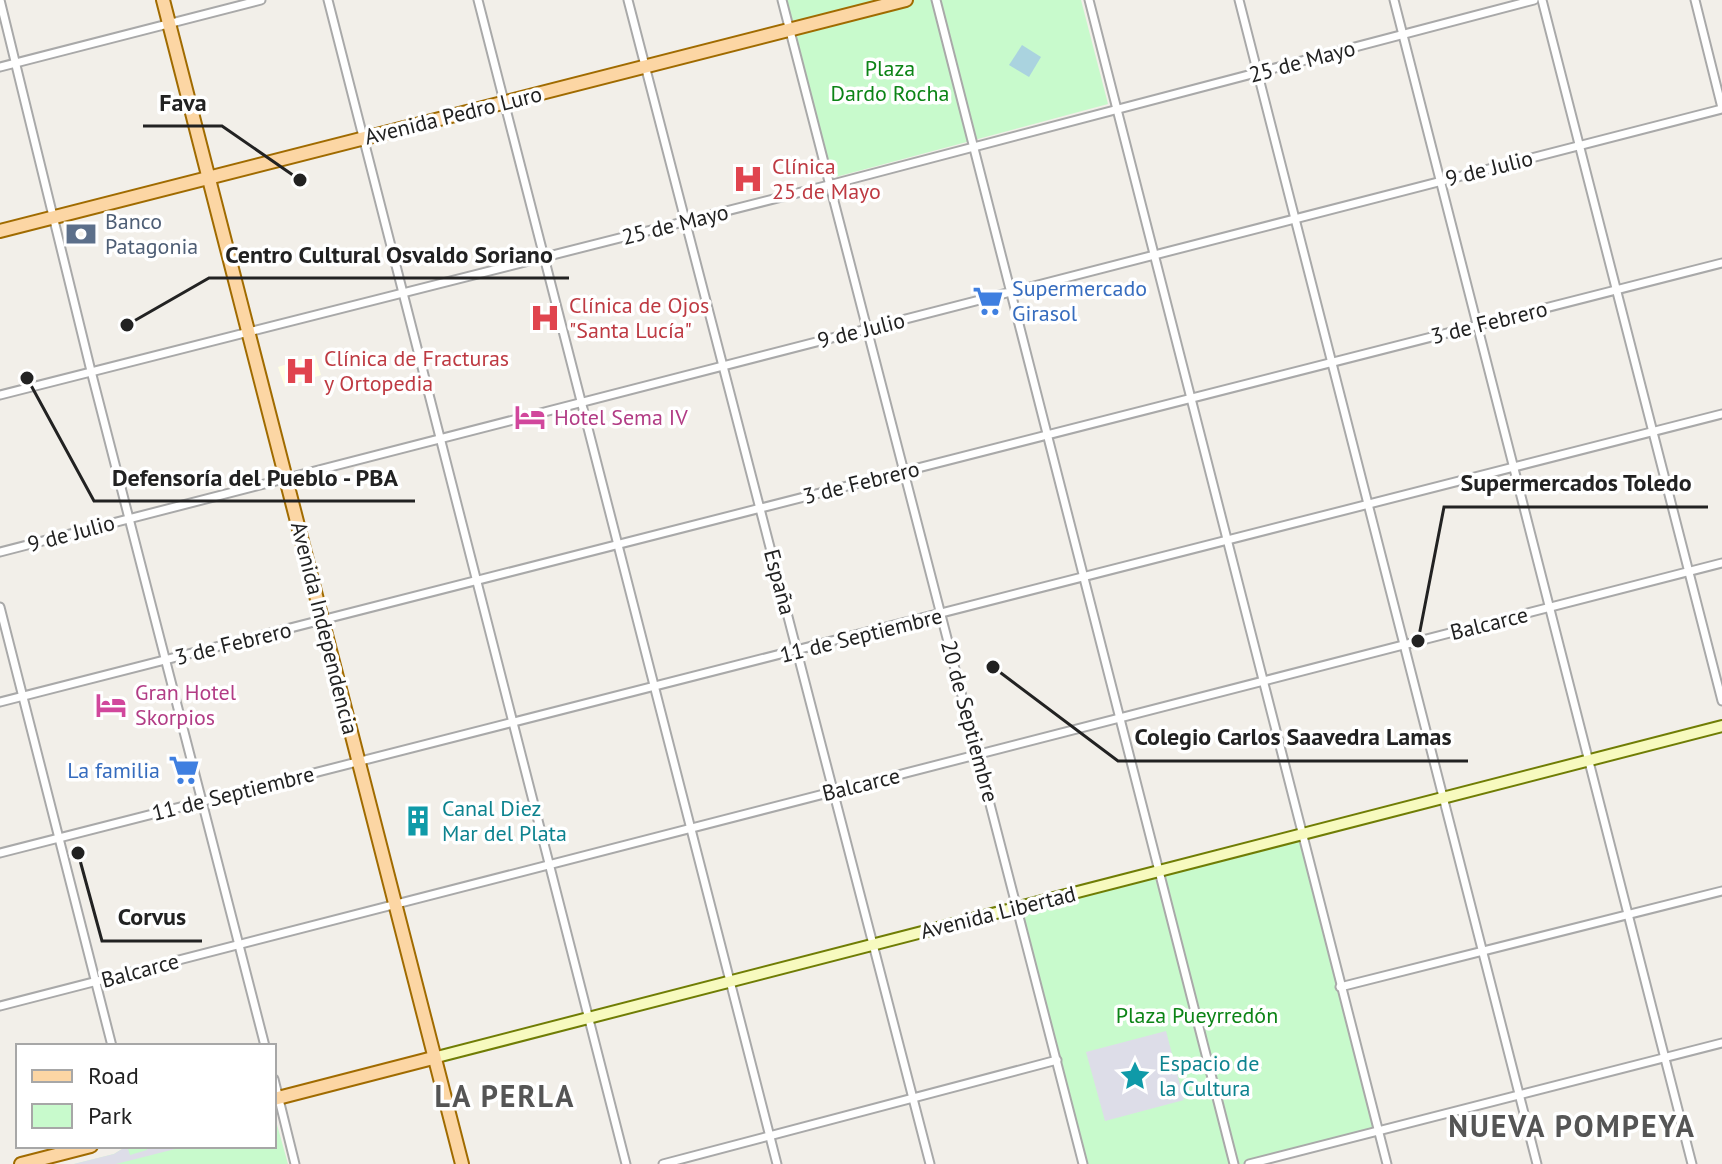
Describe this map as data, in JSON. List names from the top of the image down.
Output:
{
  "streets": {
    "main road": ["Avenida Pedro Luro", "Avenida Independencia", "Avenida Libertad"],
    "street": [
      "25 de Mayo",
      "9 de Julio",
      "3 de Febrero",
      "España",
      "Balcarce",
      "11 de Septiembre",
      "20 de Septiembre"
    ]
  },
  "crossings": [
    ["25 de Mayo", "España"],
    ["25 de Mayo", "Avenida Independencia"],
    ["25 de Mayo", "20 de Septiembre"],
    ["Avenida Pedro Luro", "España"],
    ["Avenida Pedro Luro", "Avenida Independencia"],
    ["Avenida Pedro Luro", "20 de Septiembre"],
    ["9 de Julio", "España"],
    ["9 de Julio", "Avenida Independencia"],
    ["9 de Julio", "20 de Septiembre"],
    ["3 de Febrero", "España"],
    ["3 de Febrero", "Avenida Independencia"],
    ["3 de Febrero", "20 de Septiembre"],
    ["España", "Balcarce"],
    ["España", "11 de Septiembre"],
    ["España", "Avenida Libertad"],
    ["Balcarce", "Avenida Independencia"],
    ["Balcarce", "20 de Septiembre"],
    ["Avenida Independencia", "11 de Septiembre"],
    ["Avenida Independencia", "Avenida Libertad"],
    ["11 de Septiembre", "20 de Septiembre"],
    ["20 de Septiembre", "Avenida Libertad"]
  ],
  "districts": ["LA PERLA", "NUEVA POMPEYA"],
  "parks": ["Plaza Dardo Rocha", "Plaza Pueyrredón"],
  "places": {
    "hospital": ["Clínica 25 de Mayo", "Clínica de Ojos \"Santa Lucía\"", "Clínica de Fracturas y Ortopedia"],
    "other": [
      "Fava",
      "Centro Cultural Osvaldo Soriano",
      "Defensoría del Pueblo - PBA",
      "Supermercados Toledo",
      "Colegio Carlos Saavedra Lamas",
      "Corvus"
    ],
    "bank": ["Banco Patagonia"],
    "supermarket": ["Supermercado Girasol", "La familia"],
    "hotel": ["Hotel Sema IV", "Gran Hotel Skorpios"],
    "building": ["Canal Diez Mar del Plata"],
    "place": ["Espacio de la Cultura"]
  },
  "legend": ["Road", "Park"]
}
